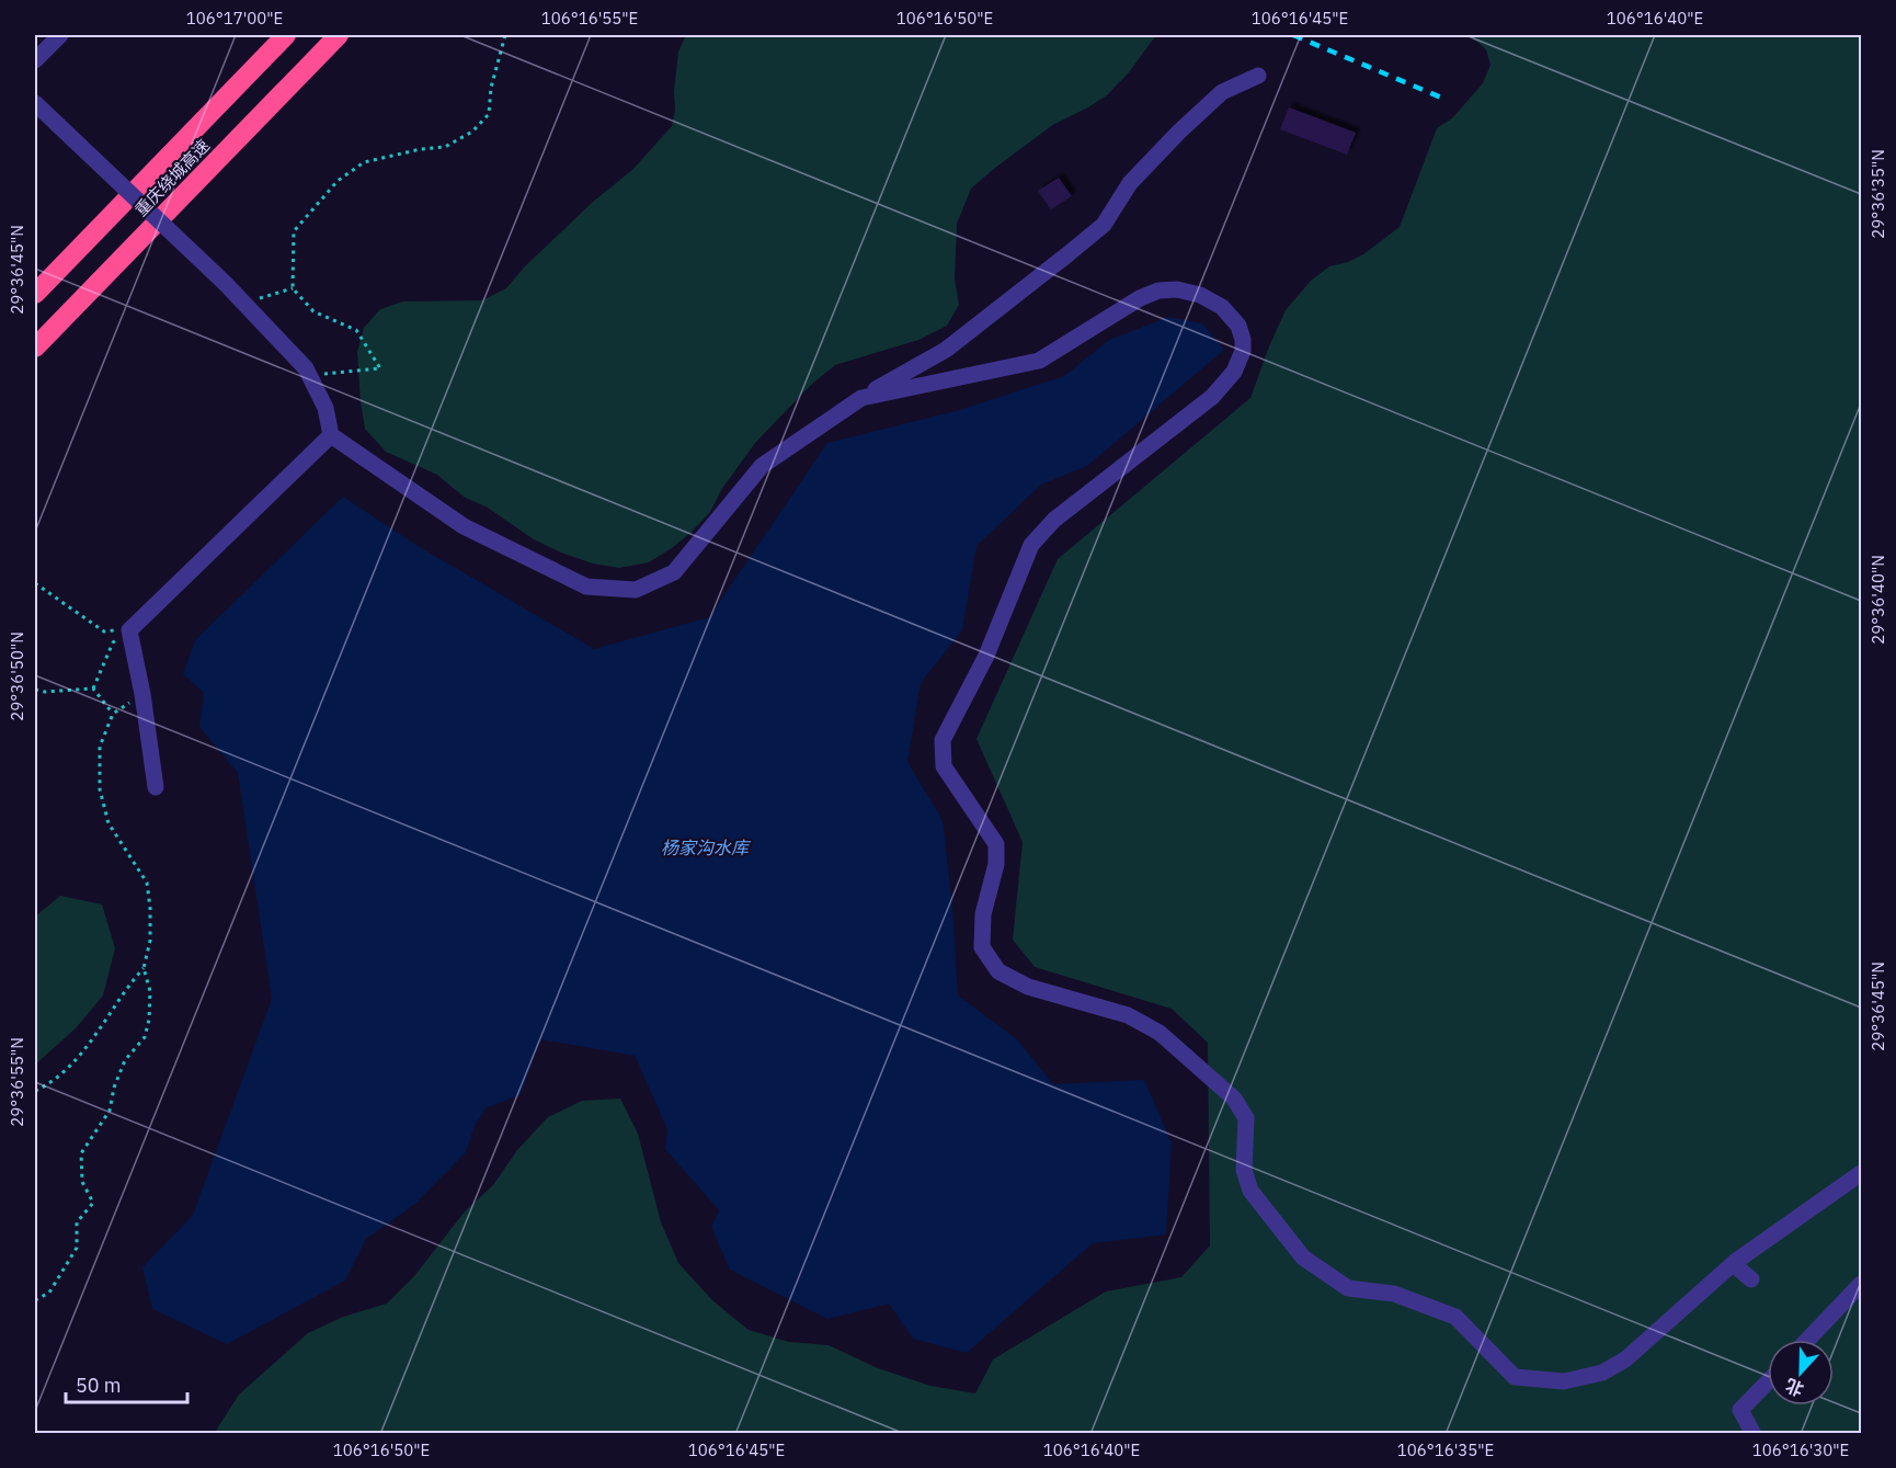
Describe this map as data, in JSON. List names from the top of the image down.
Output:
{
  "streets": {
    "highway": ["重庆绕城高速"]
  },
  "water": ["杨家沟水库"],
  "scale_bar": "50 m",
  "north": "bottom",
  "coordinates": [
    "106°17'00\"E",
    "106°16'55\"E",
    "106°16'50\"E",
    "106°16'45\"E",
    "106°16'40\"E",
    "29°36'35\"N",
    "29°36'45\"N",
    "29°36'40\"N",
    "29°36'50\"N",
    "29°36'55\"N",
    "106°16'35\"E",
    "106°16'30\"E"
  ]
}
